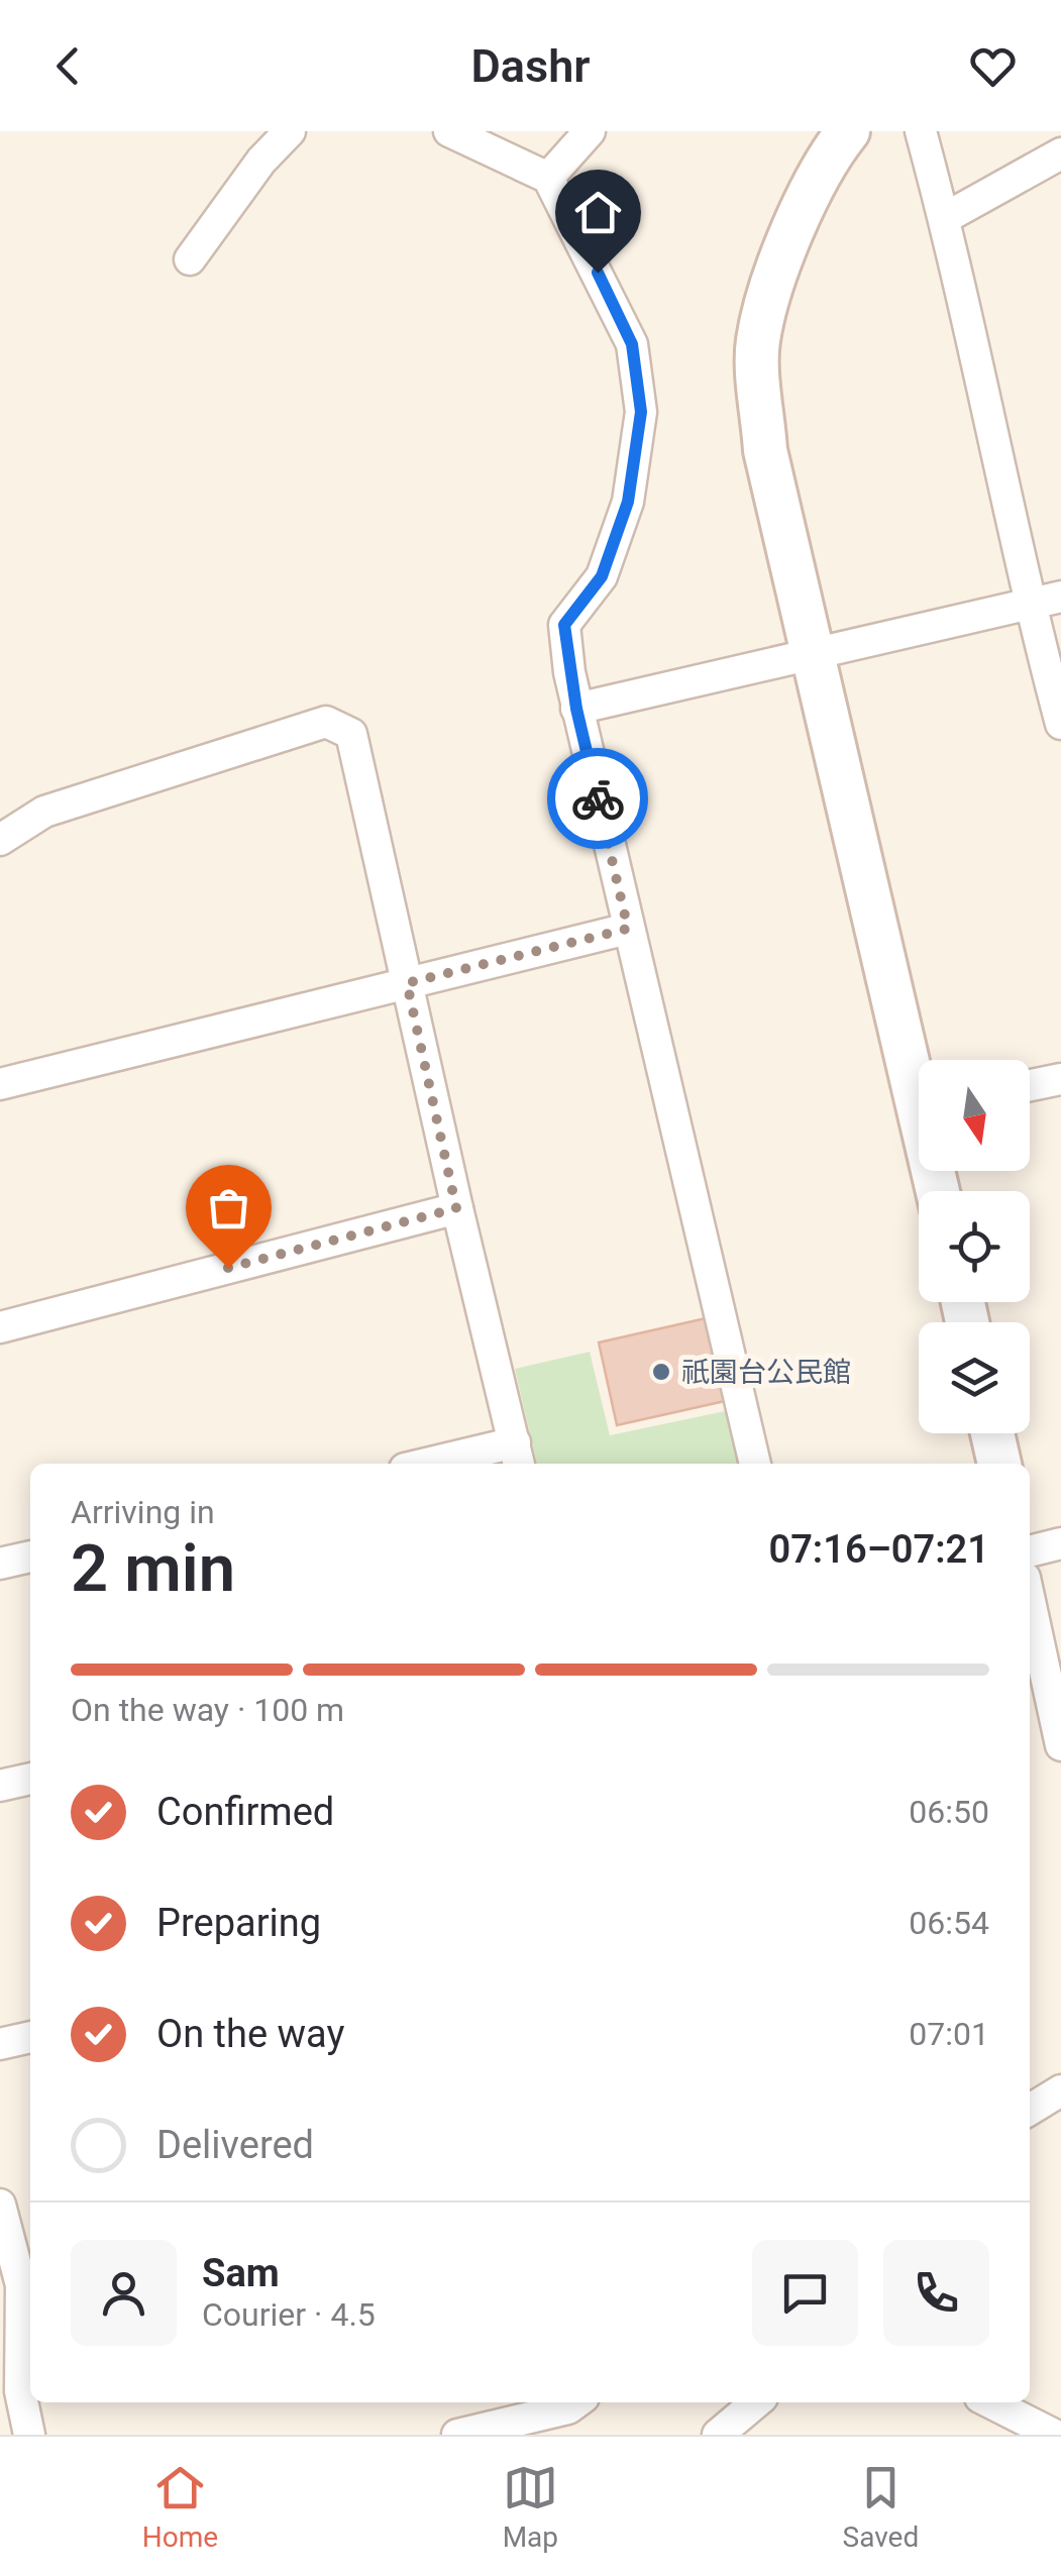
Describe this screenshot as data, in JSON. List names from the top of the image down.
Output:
{
  "places": ["祇園台公民館"],
  "north": "bottom",
  "page": {
    "header": "Dashr",
    "heading": ["2 min", "Arriving in", "07:16–07:21"],
    "panel": ["Sam", "Courier · 4.5"],
    "bar": "On the way · 100 m",
    "list": [
      ["Confirmed", "06:50"],
      ["Preparing", "06:54"],
      ["On the way", "07:01"],
      "Delivered"
    ],
    "tabs": ["Home", "Map", "Saved"]
  }
}
